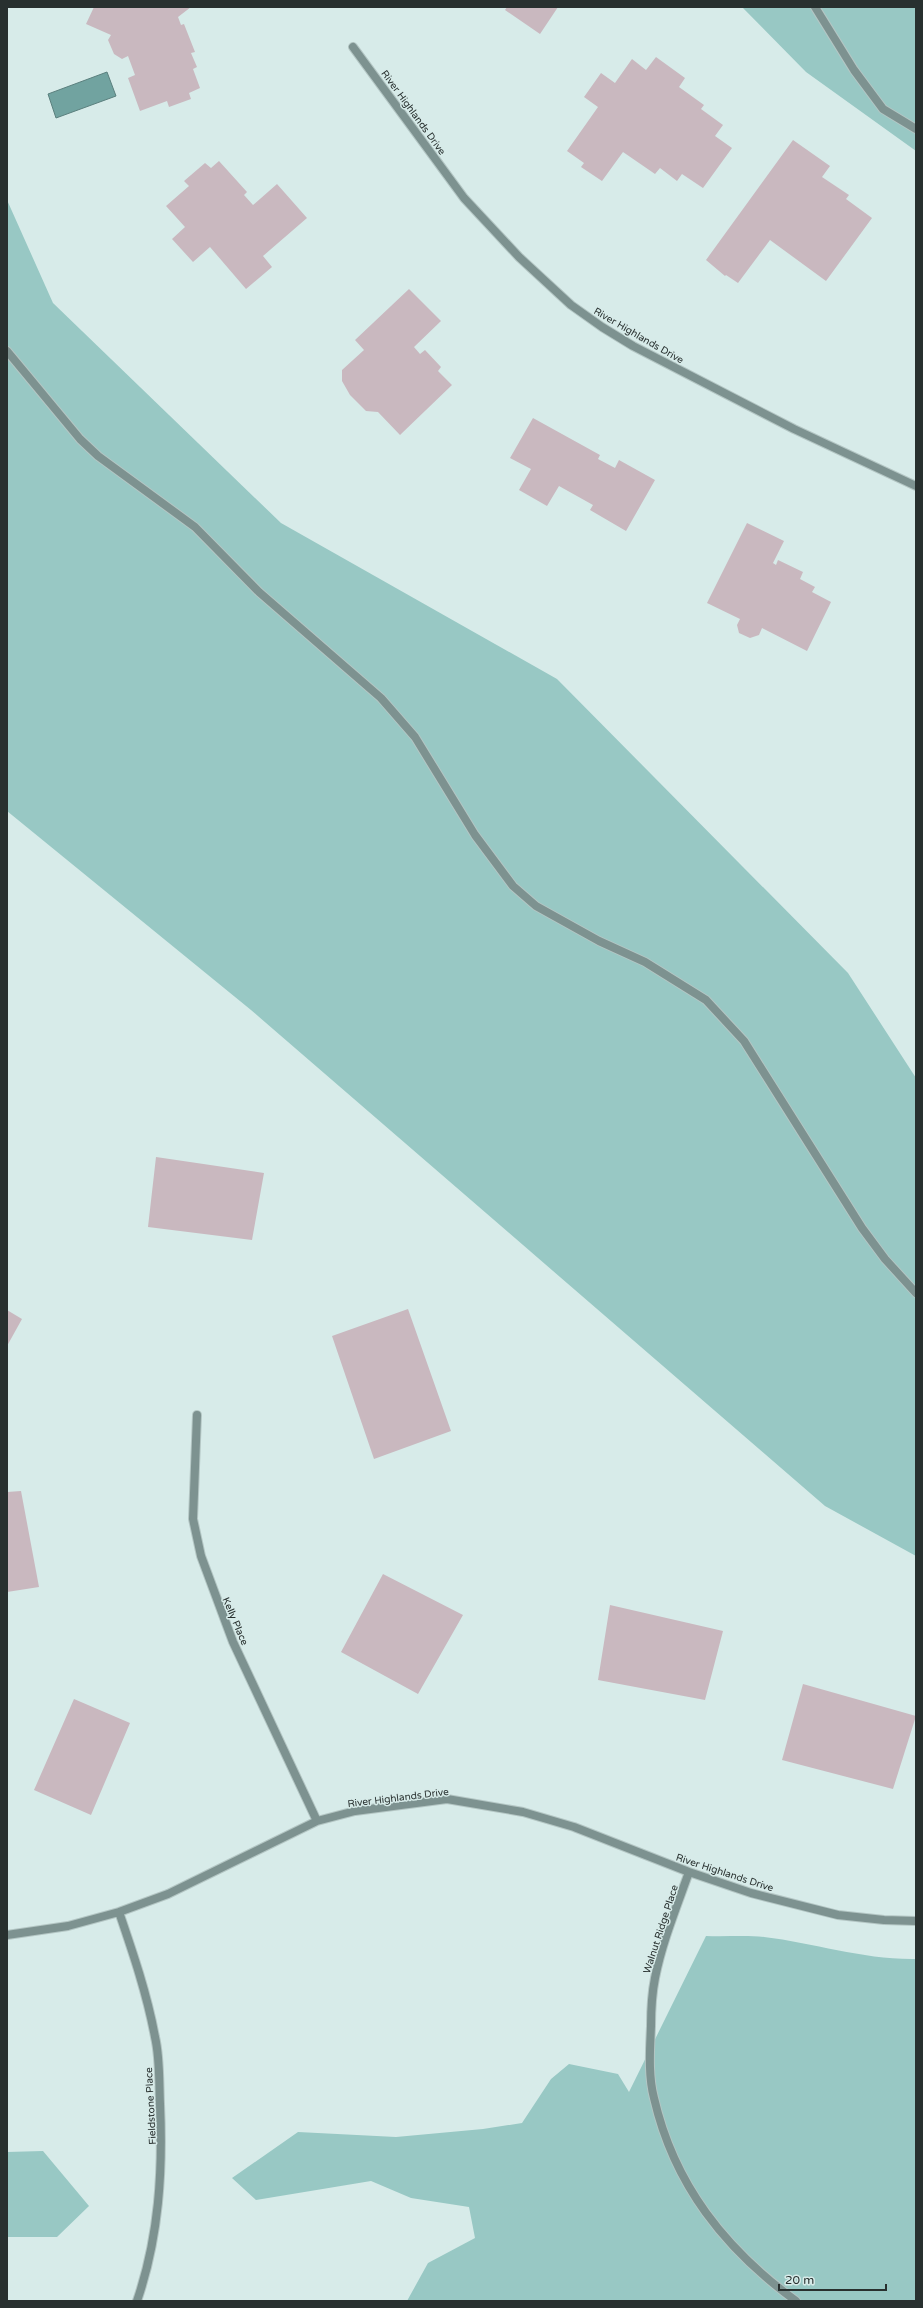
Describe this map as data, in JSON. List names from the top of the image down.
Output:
{
  "streets": {
    "street": [
      "River Highlands Drive",
      "Kelly Place",
      "Walnut Ridge Place",
      "Fieldstone Place"
    ]
  },
  "crossings": [
    ["River Highlands Drive", "Kelly Place"],
    ["River Highlands Drive", "Walnut Ridge Place"],
    ["River Highlands Drive", "Fieldstone Place"]
  ],
  "scale_bar": "20 m"
}
